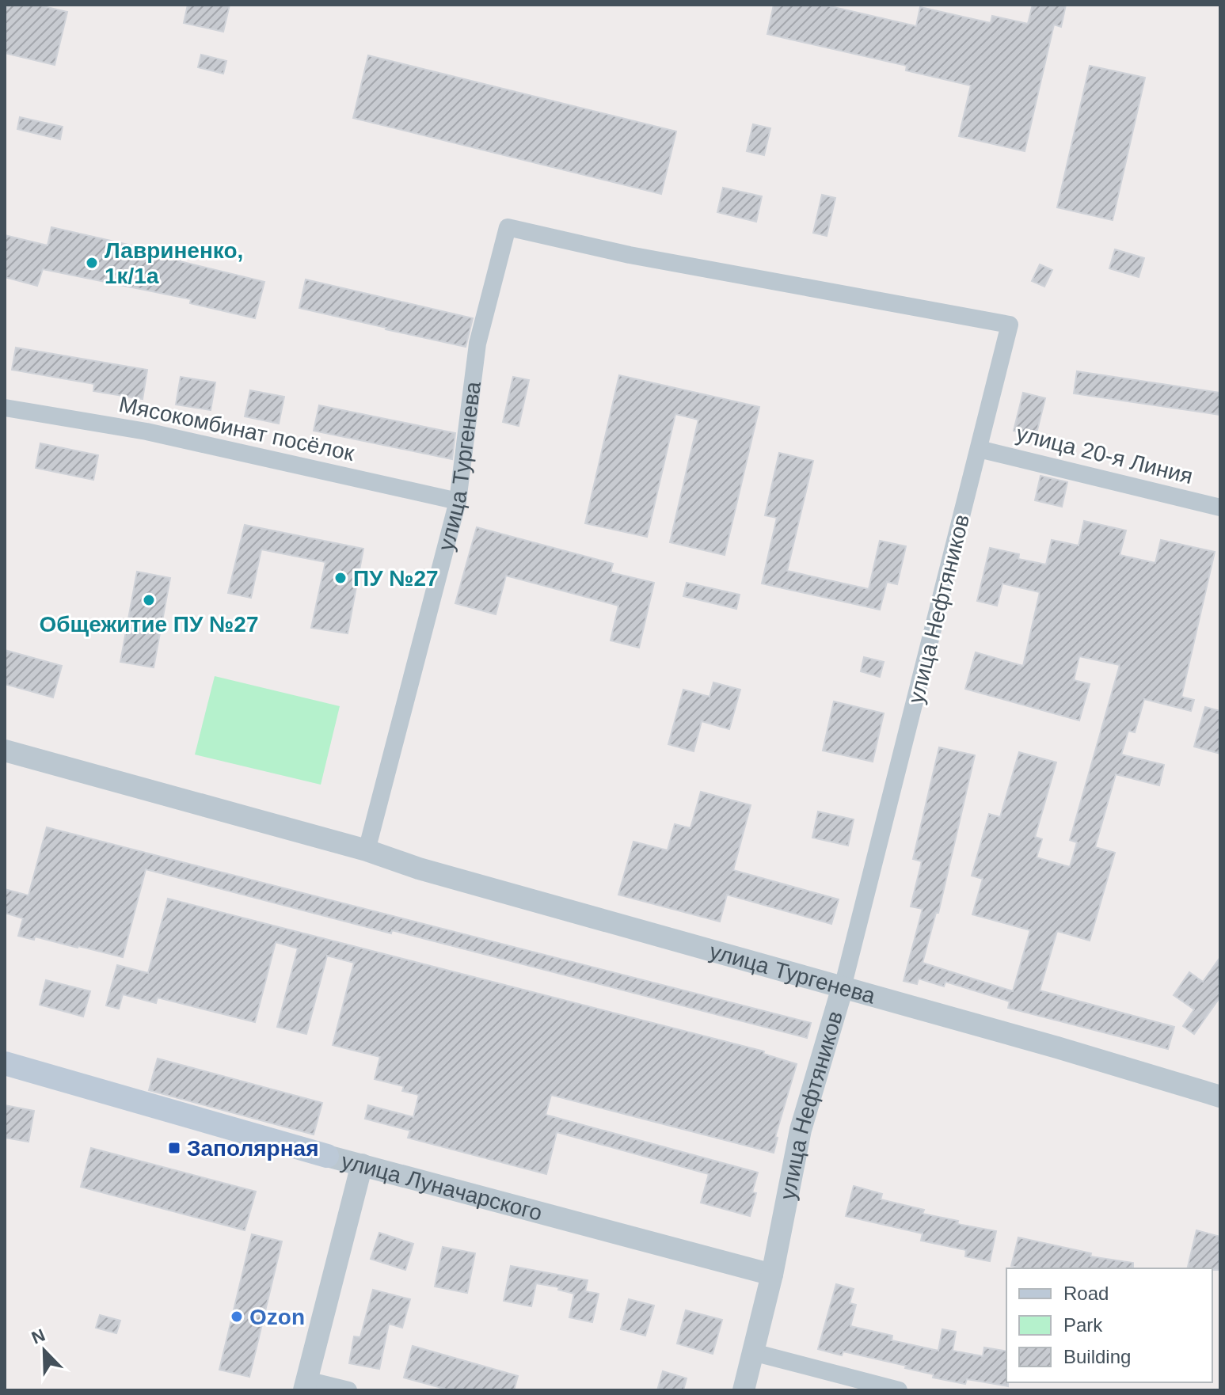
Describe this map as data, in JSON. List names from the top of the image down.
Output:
{
  "streets": {
    "main road": ["улица Луначарского"],
    "street": [
      "Мясокомбинат посёлок",
      "улица 20-я Линия",
      "улица Тургенева",
      "улица Нефтяников"
    ]
  },
  "crossings": [
    ["Мясокомбинат посёлок", "улица Тургенева"],
    ["улица 20-я Линия", "улица Нефтяников"],
    ["улица Тургенева", "улица Нефтяников"],
    ["улица Нефтяников", "улица Луначарского"]
  ],
  "places": {
    "other": [
      "Лавриненко, 1к/1а",
      "ПУ №27",
      "Общежитие ПУ №27",
      "Ozon"
    ],
    "transit": ["Заполярная"]
  },
  "legend": ["Road", "Park", "Building"],
  "north": "top left"
}
